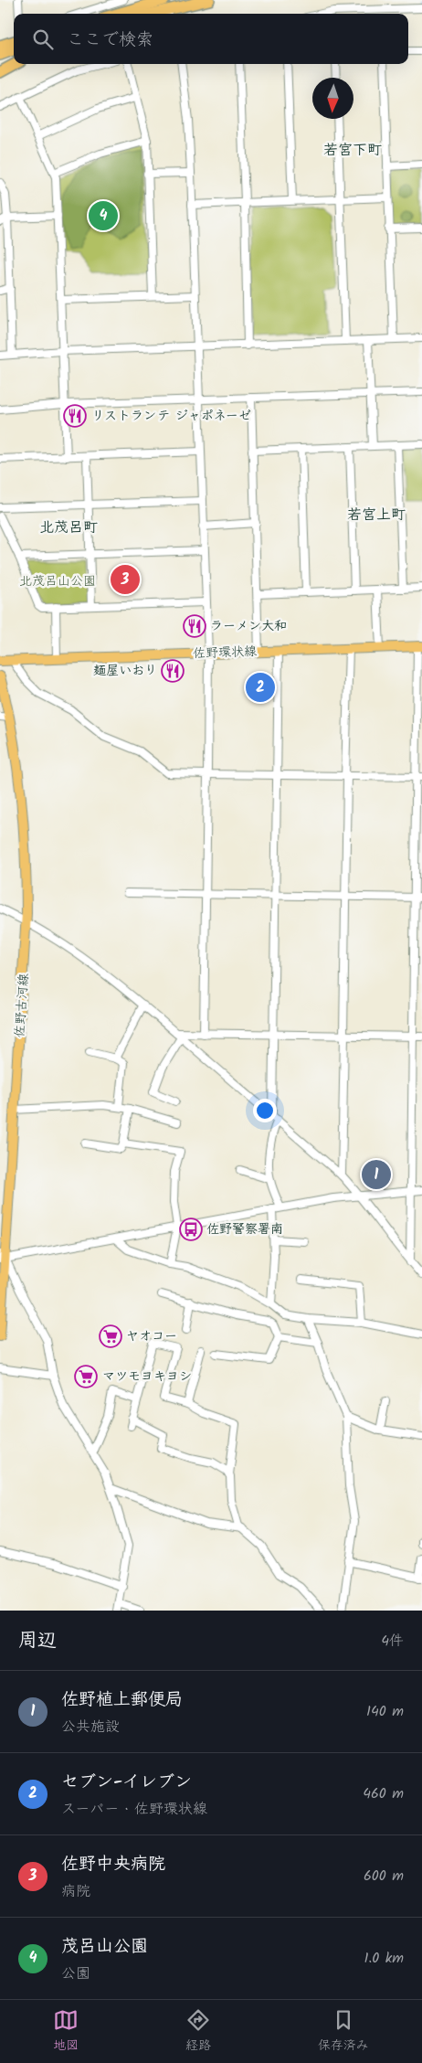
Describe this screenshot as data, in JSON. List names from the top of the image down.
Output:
{
  "streets": {
    "main road": ["佐野環状線", "佐野古河線"]
  },
  "districts": ["若宮下町", "若宮上町", "北茂呂町"],
  "parks": ["北茂呂山公園"],
  "places": {
    "restaurant": ["リストランテ ジャポネーゼ", "ラーメン大和", "麺屋いおり"],
    "bus stop": ["佐野警察署南"],
    "supermarket": ["ヤオコー", "マツモヨキヨシ"]
  },
  "north": "bottom",
  "page": {
    "search": "ここで検索",
    "pins": [
      "4",
      "3",
      "2",
      "1"
    ],
    "heading": ["周辺", "4件"],
    "list": [
      {
        "mark": "1",
        "name": "佐野植上郵便局",
        "note": "公共施設",
        "value": "140 m"
      },
      {
        "mark": "2",
        "name": "セブン-イレブン",
        "note": "スーパー · 佐野環状線",
        "value": "460 m"
      },
      {
        "mark": "3",
        "name": "佐野中央病院",
        "note": "病院",
        "value": "600 m"
      },
      {
        "mark": "4",
        "name": "茂呂山公園",
        "note": "公園",
        "value": "1.0 km"
      }
    ],
    "nav": ["地図", "経路", "保存済み"]
  }
}
